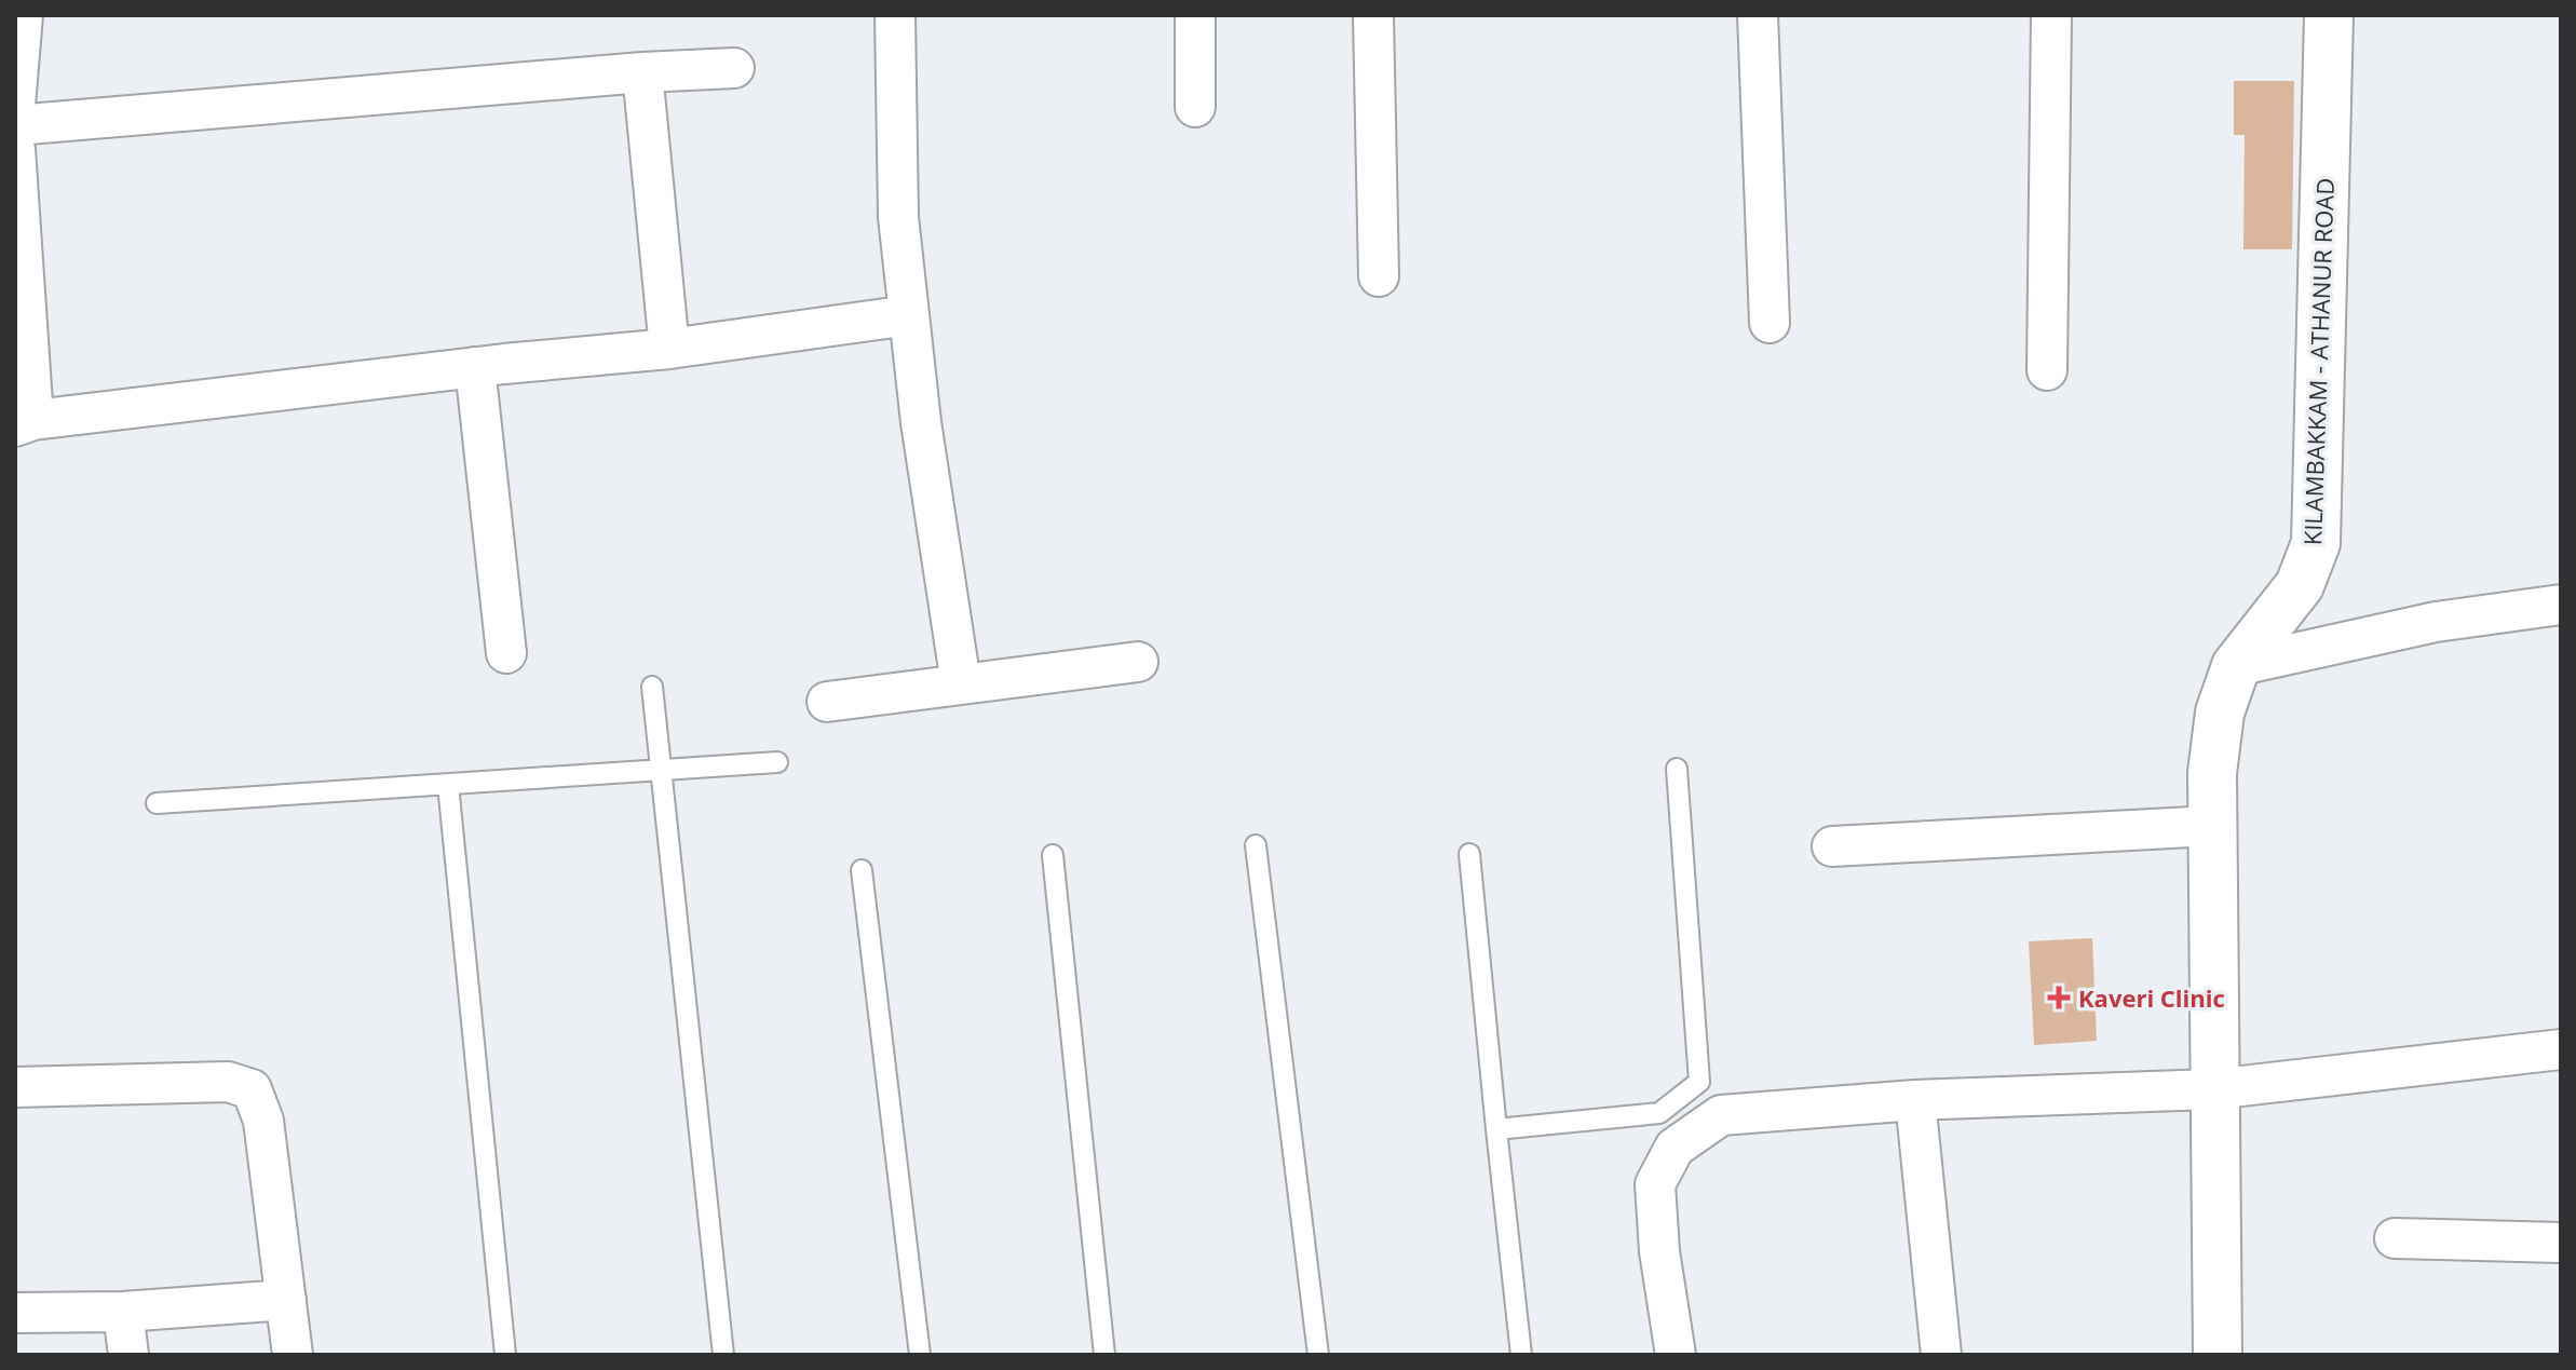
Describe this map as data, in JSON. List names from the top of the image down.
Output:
{
  "streets": {
    "street": ["KILAMBAKKAM - ATHANUR ROAD"]
  },
  "places": {
    "health": ["Kaveri Clinic"]
  }
}
